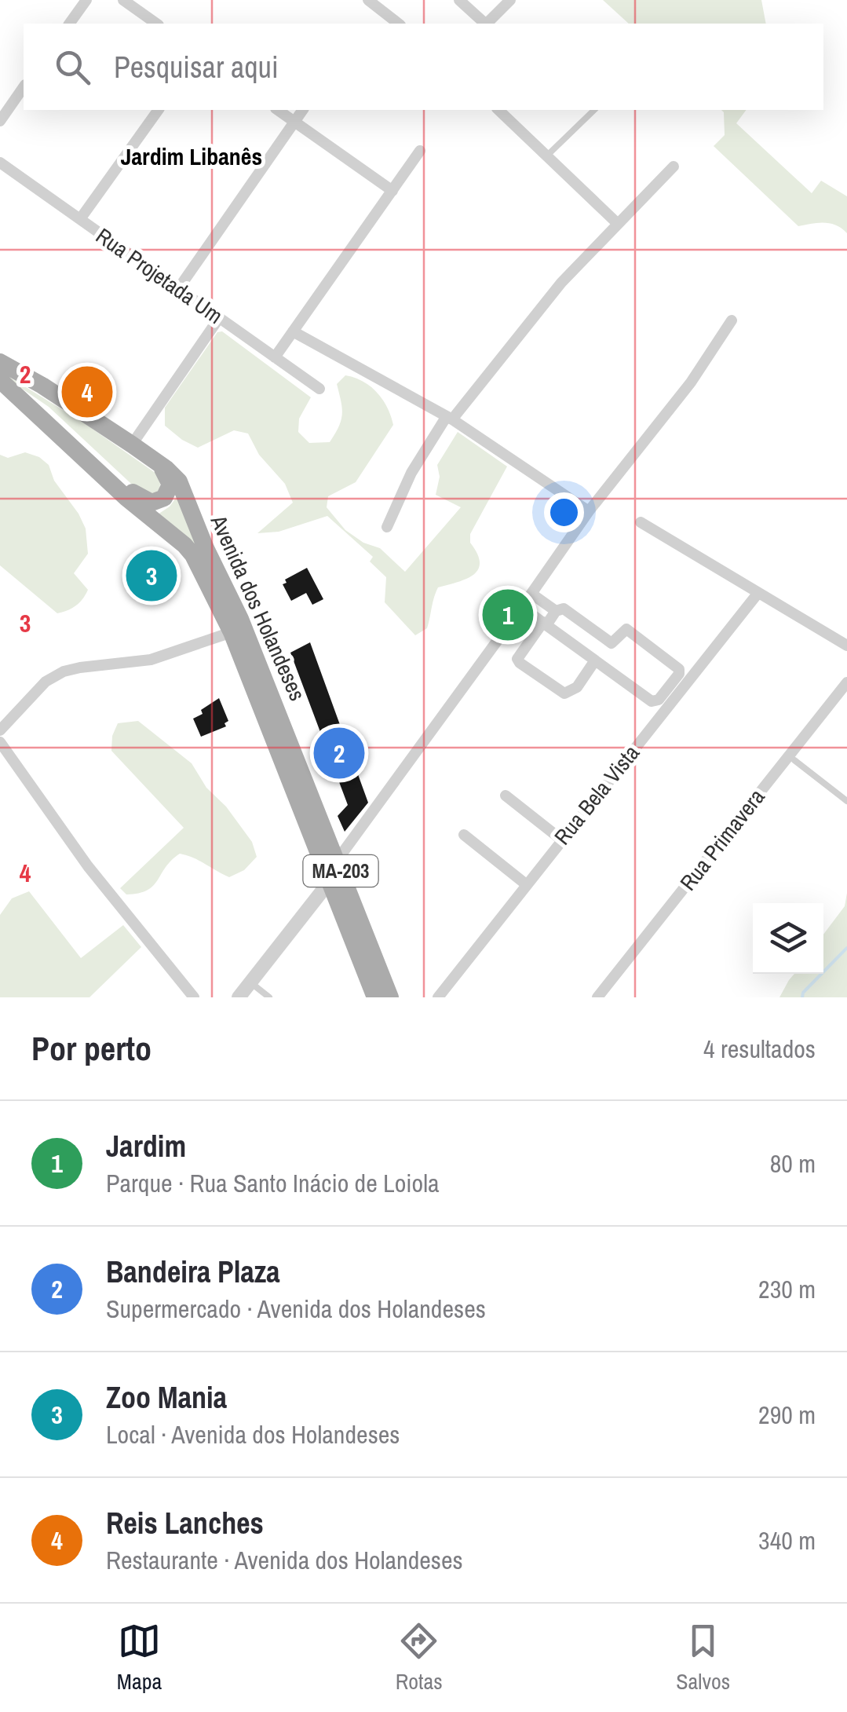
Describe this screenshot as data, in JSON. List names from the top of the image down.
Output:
{
  "streets": {
    "main road": ["Avenida dos Holandeses", "MA-203"],
    "street": ["Rua Projetada Um", "Rua Bela Vista", "Rua Primavera"]
  },
  "districts": ["Jardim Libanês"],
  "page": {
    "search": "Pesquisar aqui",
    "pins": [
      "4",
      "3",
      "1",
      "2"
    ],
    "heading": ["Por perto", "4 resultados"],
    "list": [
      {
        "mark": "1",
        "name": "Jardim",
        "note": "Parque · Rua Santo Inácio de Loiola",
        "value": "80 m"
      },
      {
        "mark": "2",
        "name": "Bandeira Plaza",
        "note": "Supermercado · Avenida dos Holandeses",
        "value": "230 m"
      },
      {
        "mark": "3",
        "name": "Zoo Mania",
        "note": "Local · Avenida dos Holandeses",
        "value": "290 m"
      },
      {
        "mark": "4",
        "name": "Reis Lanches",
        "note": "Restaurante · Avenida dos Holandeses",
        "value": "340 m"
      }
    ],
    "nav": ["Mapa", "Rotas", "Salvos"]
  },
  "grid": {
    "rows": ["2", "3", "4"]
  }
}
